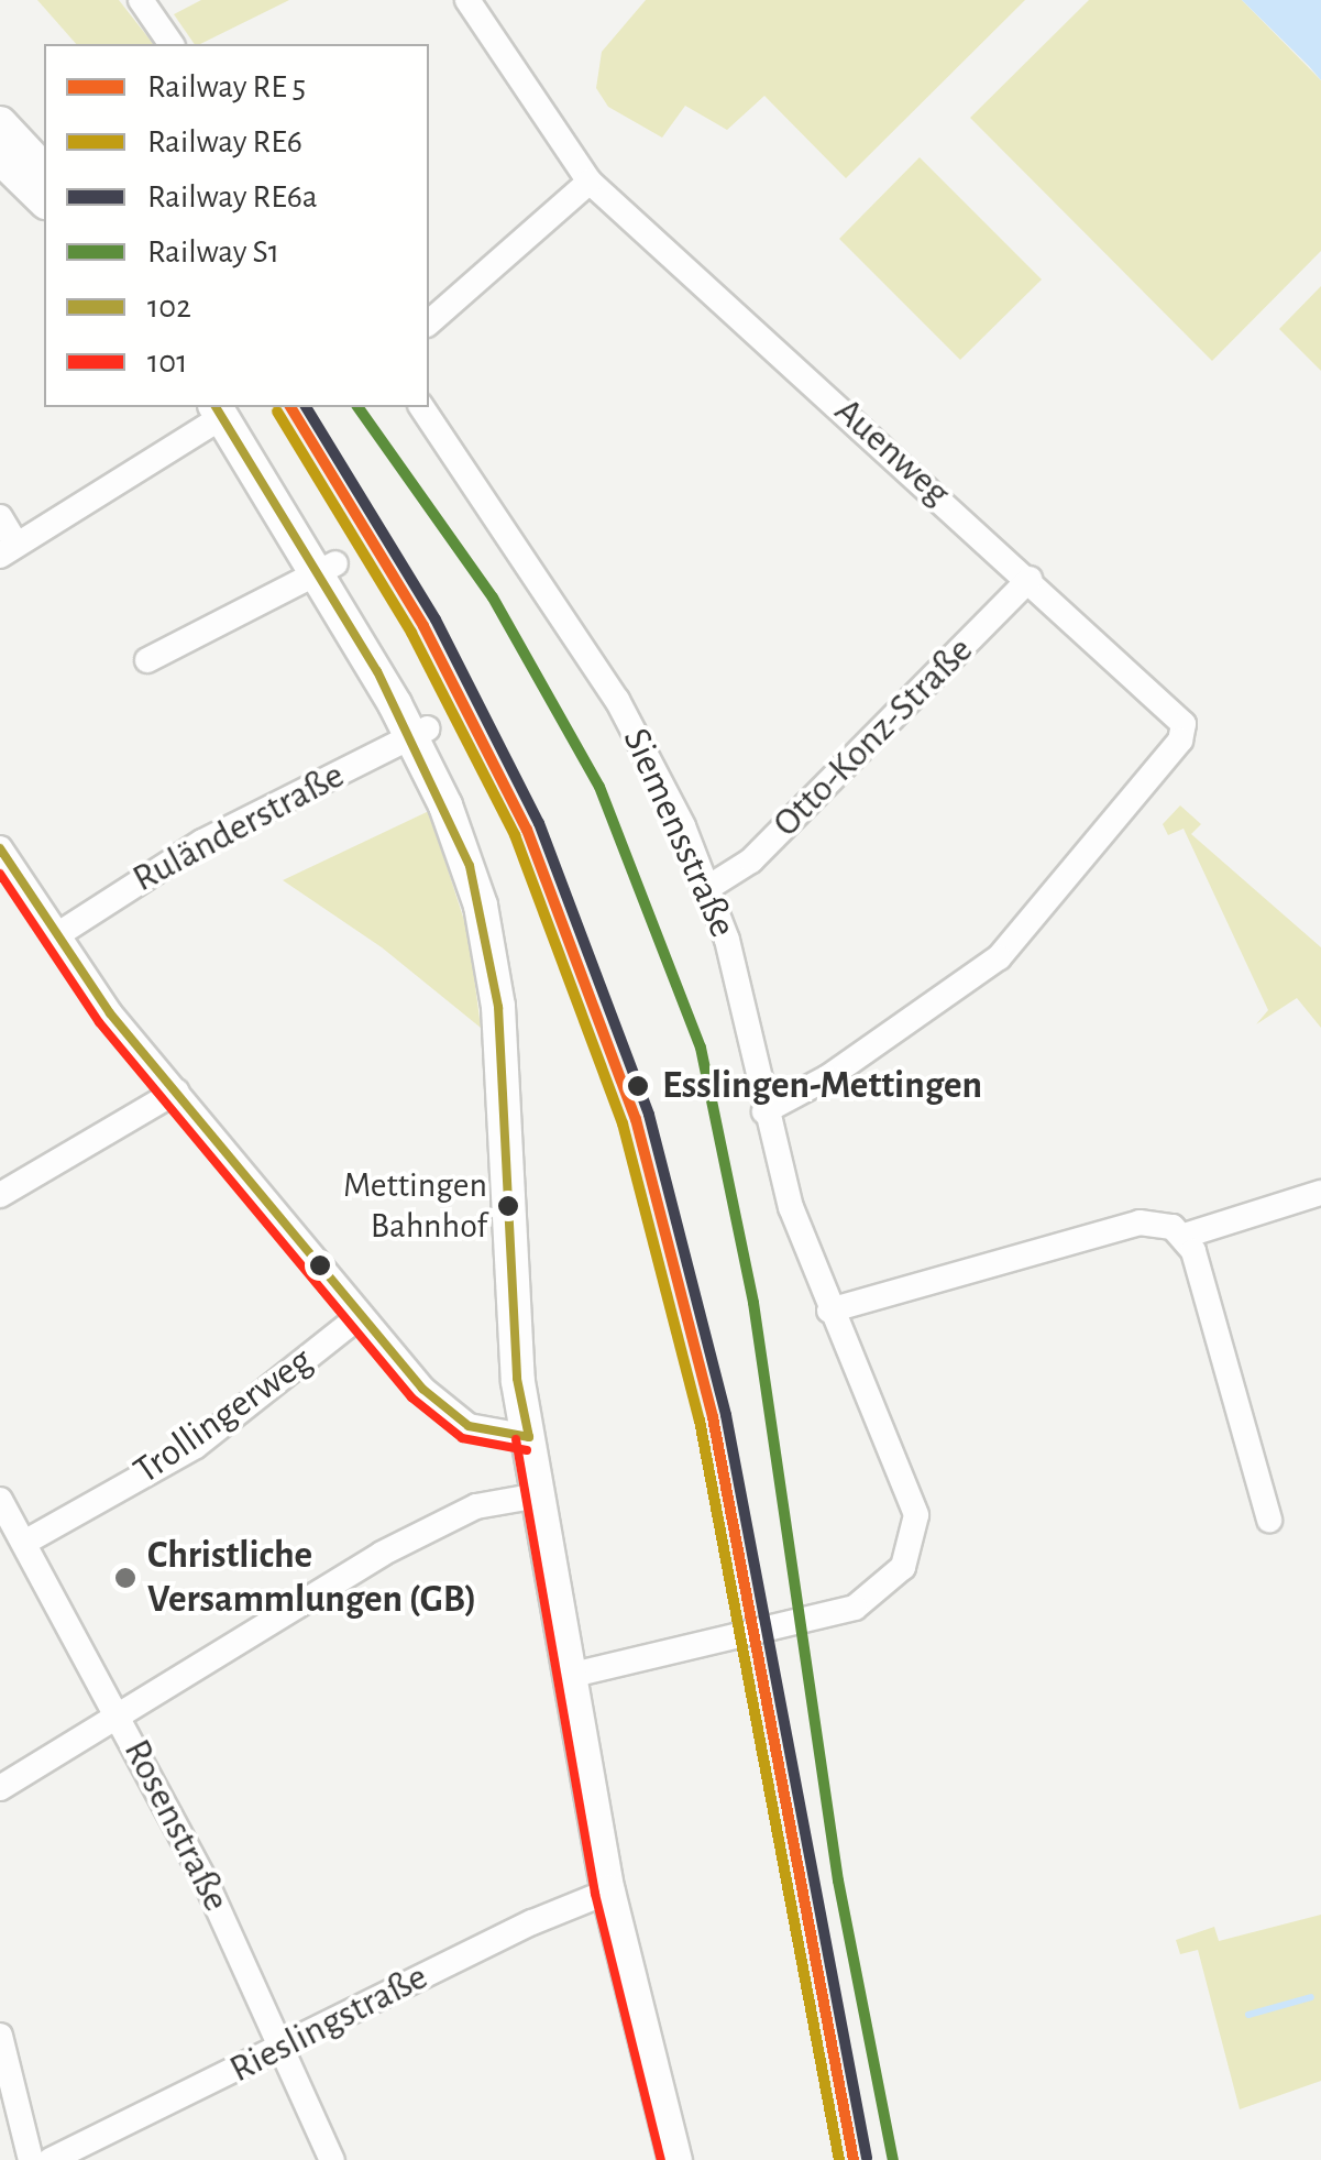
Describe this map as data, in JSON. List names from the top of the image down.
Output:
{
  "streets": {
    "street": [
      "Auenweg",
      "Otto-Konz-Straße",
      "Ruländerstraße",
      "Siemensstraße",
      "Trollingerweg",
      "Rosenstraße",
      "Rieslingstraße"
    ]
  },
  "crossings": [
    ["Auenweg", "Otto-Konz-Straße"],
    ["Auenweg", "Siemensstraße"],
    ["Otto-Konz-Straße", "Siemensstraße"],
    ["Trollingerweg", "Rosenstraße"],
    ["Rosenstraße", "Rieslingstraße"]
  ],
  "places": ["Esslingen-Mettingen", "Mettingen Bahnhof", "Christliche Versammlungen (GB)"],
  "lines": [
    "rail line RE6a",
    "rail line S1",
    "transit line 102",
    "rail line RE6",
    "transit line 101"
  ],
  "legend": [
    "Railway RE 5",
    "Railway RE6",
    "Railway RE6a",
    "Railway S1",
    "102",
    "101"
  ]
}
